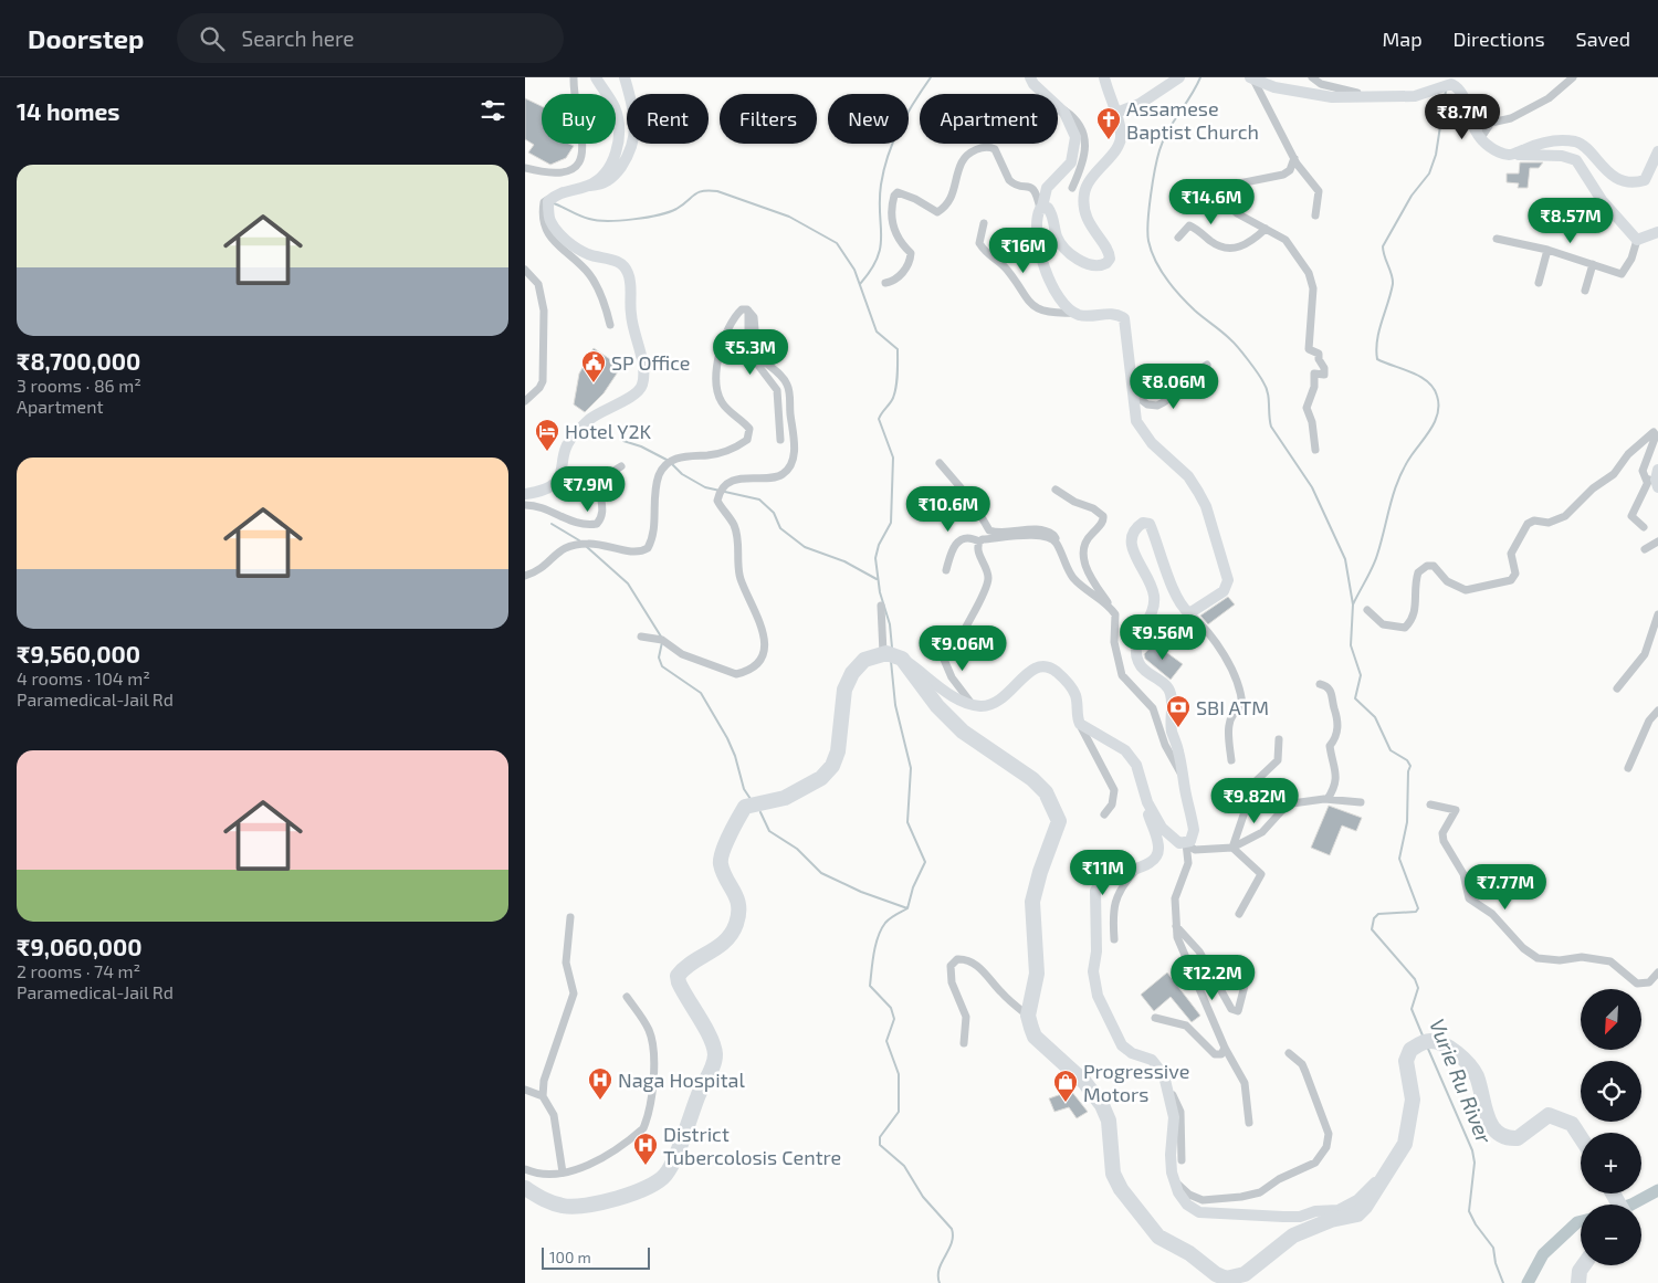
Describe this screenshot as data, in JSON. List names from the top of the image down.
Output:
{
  "water": ["Vurie Ru River"],
  "places": {
    "church": ["Assamese Baptist Church"],
    "public building": ["SP Office"],
    "hotel": ["Hotel Y2K"],
    "bank": ["SBI ATM"],
    "hospital": ["Naga Hospital", "District Tubercolosis Centre"],
    "shop": ["Progressive Motors"]
  },
  "scale_bar": "100 m",
  "north": "bottom left",
  "page": {
    "header": "Doorstep",
    "search": "Search here",
    "nav": ["Map", "Directions", "Saved"],
    "heading": "14 homes",
    "price": [
      "₹8.7M",
      "₹14.6M",
      "₹8.57M",
      "₹16M",
      "₹5.3M",
      "₹8.06M",
      "₹7.9M",
      "₹10.6M",
      "₹9.56M",
      "₹9.06M",
      "₹9.82M",
      "₹11M",
      "₹7.77M",
      "₹12.2M"
    ],
    "chip": [
      "Buy",
      "Rent",
      "Filters",
      "New",
      "Apartment"
    ],
    "list": [
      {
        "name": "₹8,700,000",
        "note": "3 rooms · 86 m² · Apartment"
      },
      {
        "name": "₹9,560,000",
        "note": "4 rooms · 104 m² · Paramedical-Jail Rd"
      },
      {
        "name": "₹9,060,000",
        "note": "2 rooms · 74 m² · Paramedical-Jail Rd"
      }
    ],
    "map_buttons": ["+", "−"],
    "scale": "100 m"
  }
}
